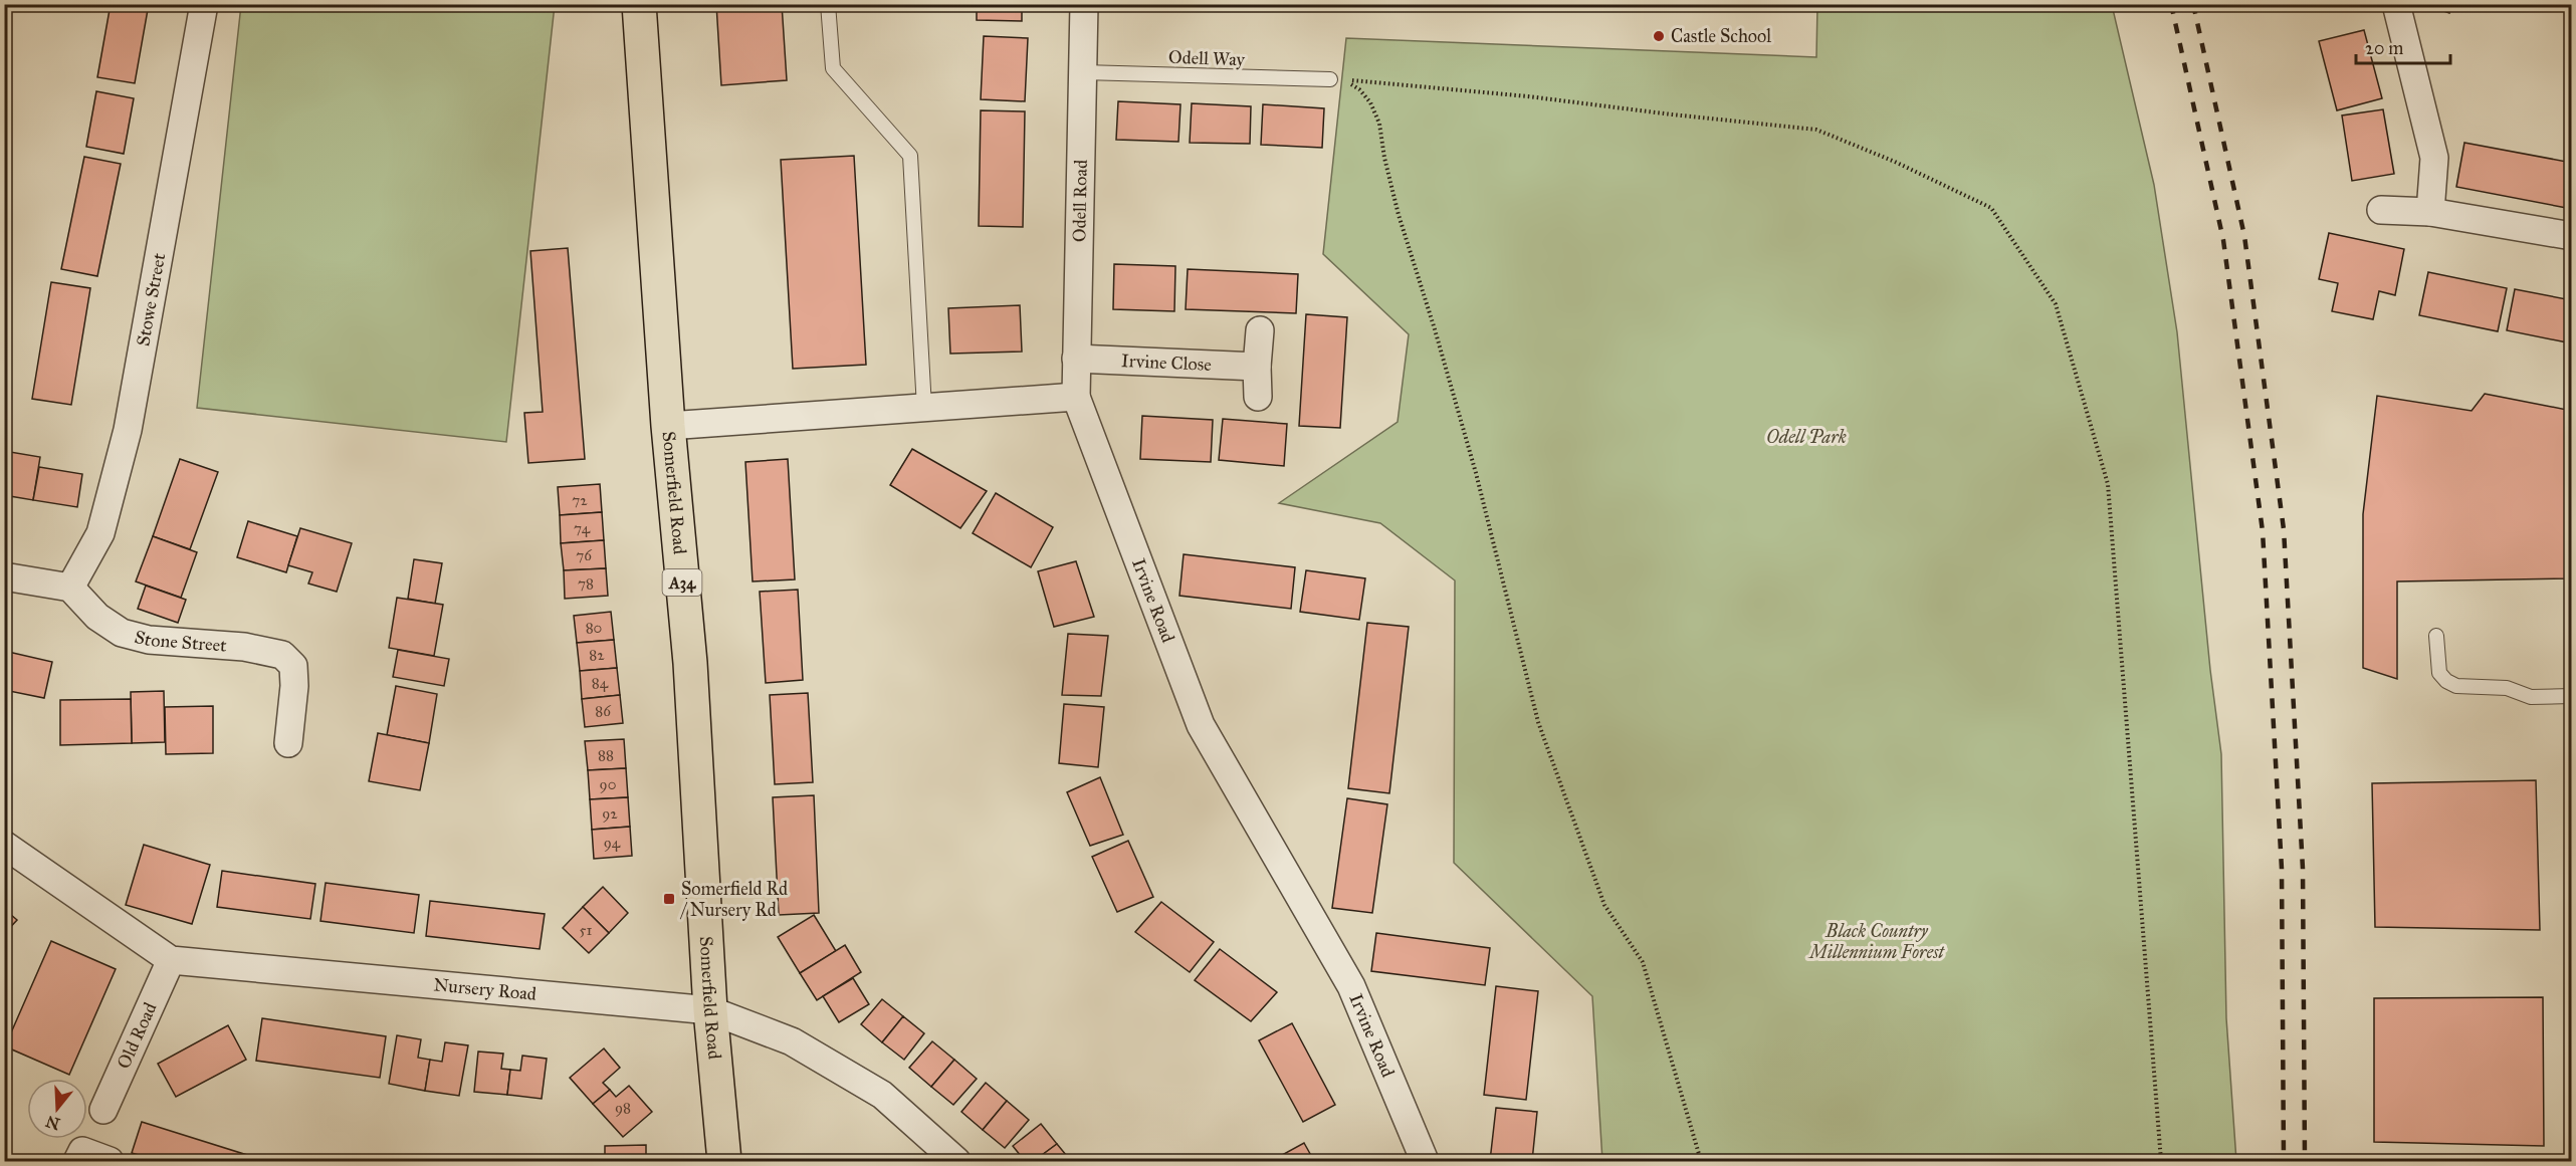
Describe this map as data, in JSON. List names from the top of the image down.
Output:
{
  "streets": {
    "highway": ["Somerfield Road", "A34"],
    "street": [
      "Odell Road",
      "Stowe Street",
      "Irvine Close",
      "Irvine Road",
      "Stone Street",
      "Nursery Road",
      "Old Road"
    ],
    "lane": ["Odell Way"]
  },
  "crossings": [
    ["Odell Way", "Odell Road"],
    ["Odell Road", "Irvine Close"],
    ["Odell Road", "Irvine Road"],
    ["Stowe Street", "Stone Street"],
    ["Somerfield Road", "Nursery Road"],
    ["Nursery Road", "Old Road"]
  ],
  "parks": ["Odell Park", "Black Country Millennium Forest"],
  "places": {
    "other": ["Castle School"],
    "transit": ["Somerfield Rd / Nursery Rd"]
  },
  "house_numbers": [
    "72",
    "74",
    "76",
    "78",
    "80",
    "82",
    "84",
    "86",
    "88",
    "90",
    "92",
    "94",
    "51",
    "98"
  ],
  "scale_bar": "20 m",
  "north": "bottom"
}
